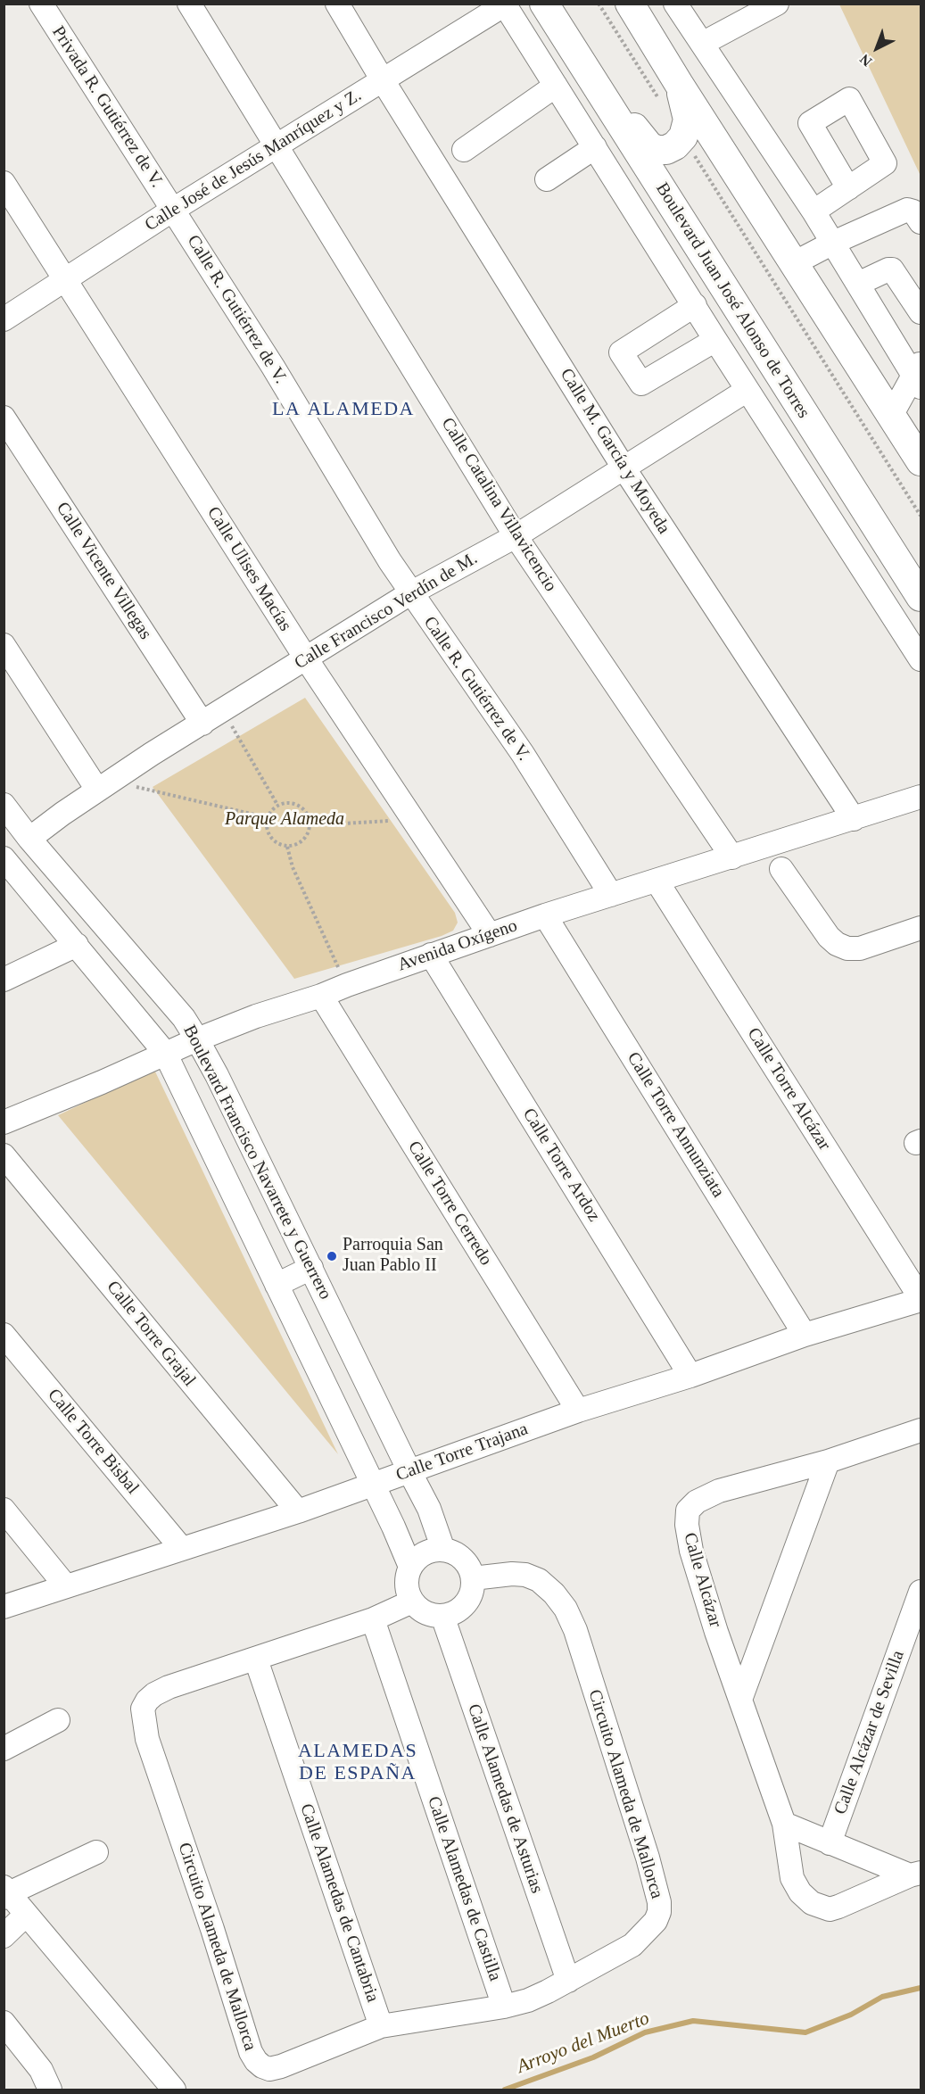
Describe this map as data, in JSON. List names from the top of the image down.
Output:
{
  "streets": {
    "main road": ["Boulevard Juan José Alonso de Torres"],
    "street": [
      "Privada R. Gutiérrez de V.",
      "Calle José de Jesús Manríquez y Z.",
      "Calle R. Gutiérrez de V.",
      "Calle M. García y Moyeda",
      "Calle Catalina Villavicencio",
      "Calle Ulises Macías",
      "Calle Vicente Villegas",
      "Calle Francisco Verdín de M.",
      "Avenida Oxígeno",
      "Calle Torre Alcázar",
      "Calle Torre Annunziata",
      "Boulevard Francisco Navarrete y Guerrero",
      "Calle Torre Ardoz",
      "Calle Torre Cerredo",
      "Calle Torre Grajal",
      "Calle Torre Bisbal",
      "Calle Torre Trajana",
      "Calle Alcázar",
      "Calle Alcázar de Sevilla",
      "Circuito Alameda de Mallorca",
      "Calle Alamedas de Asturias",
      "Calle Alamedas de Castilla",
      "Calle Alamedas de Cantabria"
    ]
  },
  "crossings": [
    ["Privada R. Gutiérrez de V.", "Calle José de Jesús Manríquez y Z."],
    ["Privada R. Gutiérrez de V.", "Calle R. Gutiérrez de V."],
    ["Calle José de Jesús Manríquez y Z.", "Calle R. Gutiérrez de V."],
    ["Calle José de Jesús Manríquez y Z.", "Calle M. García y Moyeda"],
    ["Calle José de Jesús Manríquez y Z.", "Calle Catalina Villavicencio"],
    ["Calle José de Jesús Manríquez y Z.", "Calle Ulises Macías"],
    ["Calle R. Gutiérrez de V.", "Calle Francisco Verdín de M."],
    ["Calle R. Gutiérrez de V.", "Avenida Oxígeno"],
    ["Calle M. García y Moyeda", "Calle Francisco Verdín de M."],
    ["Calle M. García y Moyeda", "Avenida Oxígeno"],
    ["Calle Catalina Villavicencio", "Calle Francisco Verdín de M."],
    ["Calle Catalina Villavicencio", "Avenida Oxígeno"],
    ["Calle Ulises Macías", "Calle Francisco Verdín de M."],
    ["Calle Ulises Macías", "Avenida Oxígeno"],
    ["Calle Vicente Villegas", "Calle Francisco Verdín de M."],
    ["Calle Francisco Verdín de M.", "Boulevard Francisco Navarrete y Guerrero"],
    ["Avenida Oxígeno", "Calle Torre Alcázar"],
    ["Avenida Oxígeno", "Calle Torre Annunziata"],
    ["Avenida Oxígeno", "Boulevard Francisco Navarrete y Guerrero"],
    ["Avenida Oxígeno", "Calle Torre Ardoz"],
    ["Avenida Oxígeno", "Calle Torre Cerredo"],
    ["Calle Torre Alcázar", "Calle Torre Trajana"],
    ["Calle Torre Annunziata", "Calle Torre Trajana"],
    ["Boulevard Francisco Navarrete y Guerrero", "Calle Torre Trajana"],
    ["Calle Torre Ardoz", "Calle Torre Trajana"],
    ["Calle Torre Cerredo", "Calle Torre Trajana"],
    ["Calle Torre Grajal", "Calle Torre Trajana"],
    ["Calle Torre Bisbal", "Calle Torre Trajana"],
    ["Circuito Alameda de Mallorca", "Calle Alamedas de Asturias"],
    ["Circuito Alameda de Mallorca", "Calle Alamedas de Castilla"],
    ["Circuito Alameda de Mallorca", "Calle Alamedas de Cantabria"]
  ],
  "districts": ["LA ALAMEDA", "ALAMEDAS DE ESPAÑA"],
  "water": ["Arroyo del Muerto"],
  "parks": ["Parque Alameda"],
  "places": ["Parroquia San Juan Pablo II"],
  "north": "bottom left"
}
